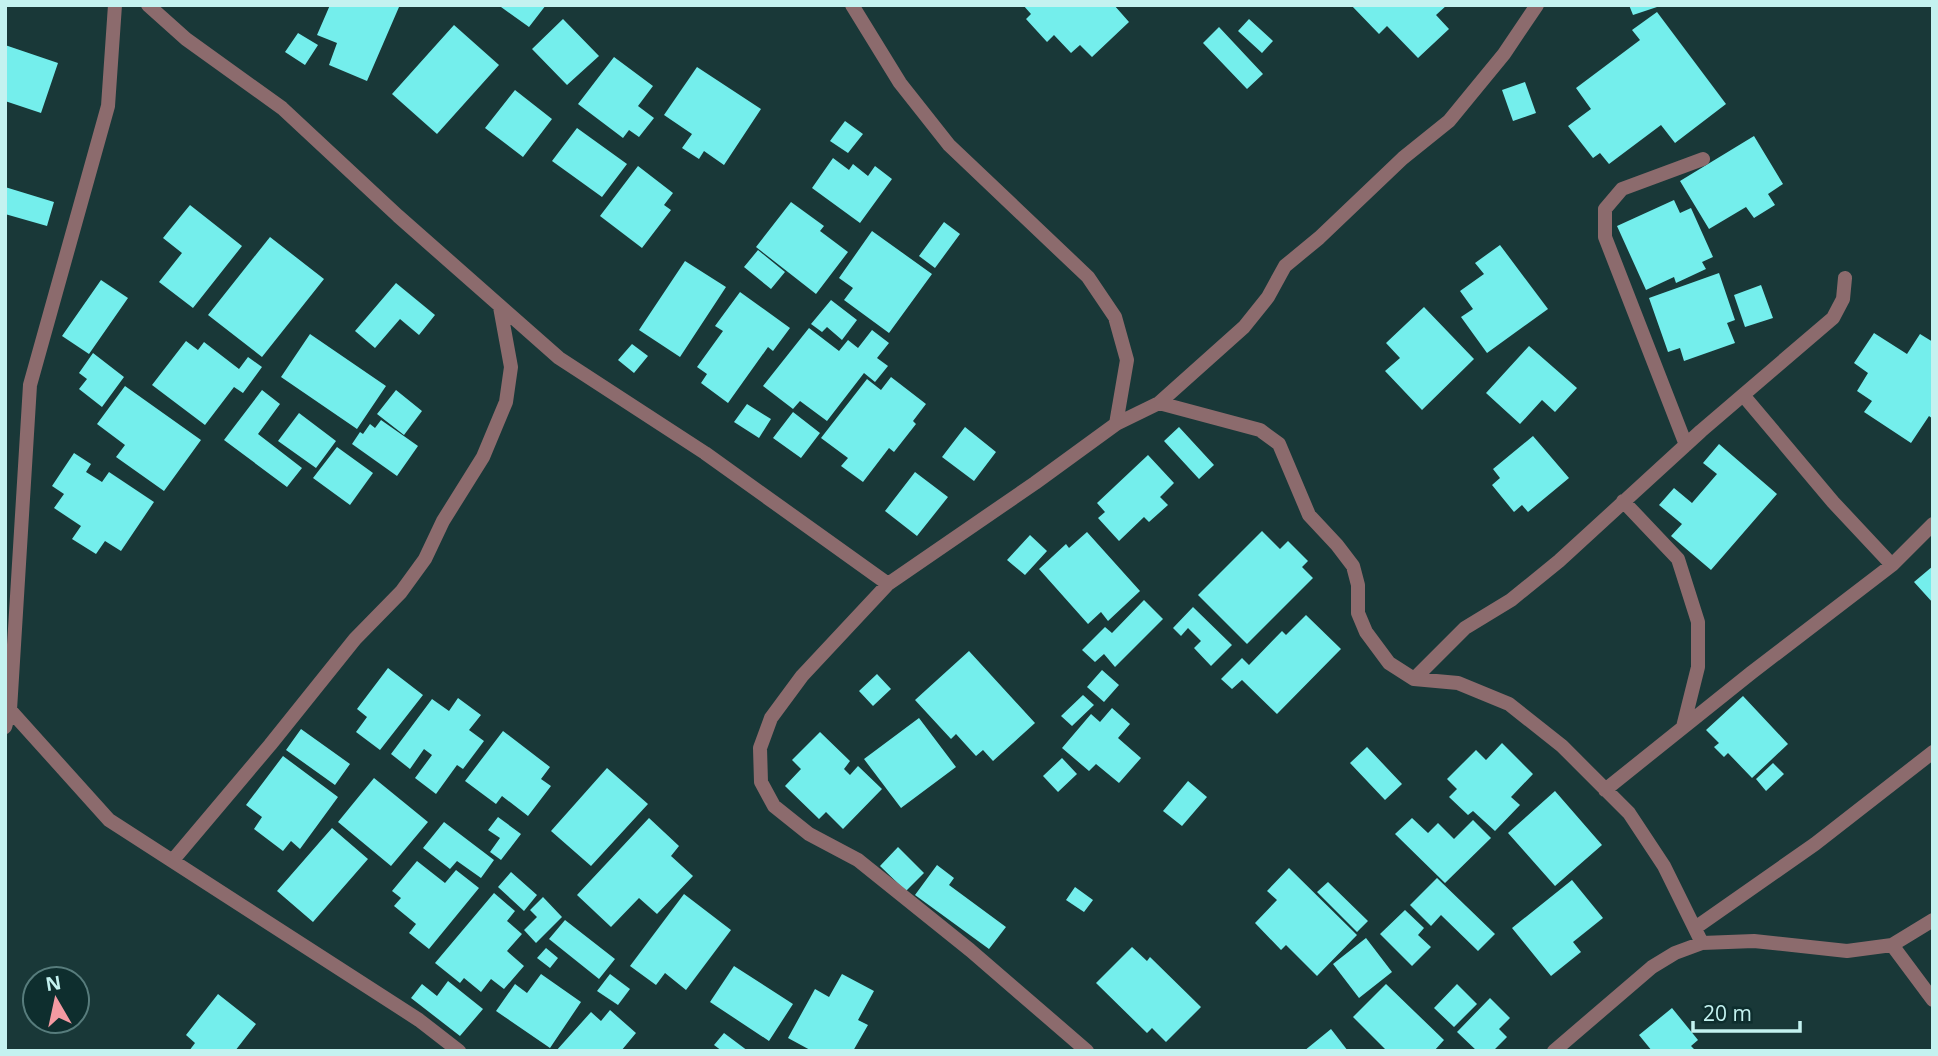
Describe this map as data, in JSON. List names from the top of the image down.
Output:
{
  "scale_bar": "20 m",
  "north": "top"
}
